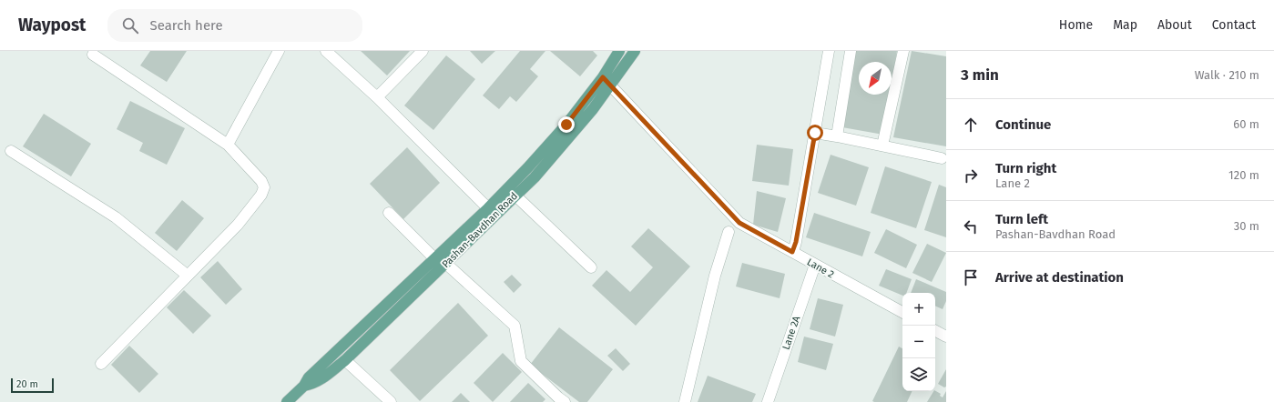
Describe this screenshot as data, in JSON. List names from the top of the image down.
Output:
{
  "streets": {
    "main road": ["Pashan-Bavdhan Road"],
    "street": ["Lane 2", "Lane 2A"]
  },
  "crossings": [
    ["Pashan-Bavdhan Road", "Lane 2"],
    ["Lane 2", "Lane 2A"]
  ],
  "scale_bar": "20 m",
  "north": "bottom left",
  "page": {
    "header": "Waypost",
    "search": "Search here",
    "nav": [
      "Home",
      "Map",
      "About",
      "Contact"
    ],
    "heading": ["3 min", "Walk · 210 m"],
    "list": [
      ["Continue", "60 m"],
      ["Turn right", "Lane 2", "120 m"],
      ["Turn left", "Pashan-Bavdhan Road", "30 m"],
      "Arrive at destination"
    ],
    "map_buttons": ["+", "−"],
    "scale": "20 m"
  }
}
